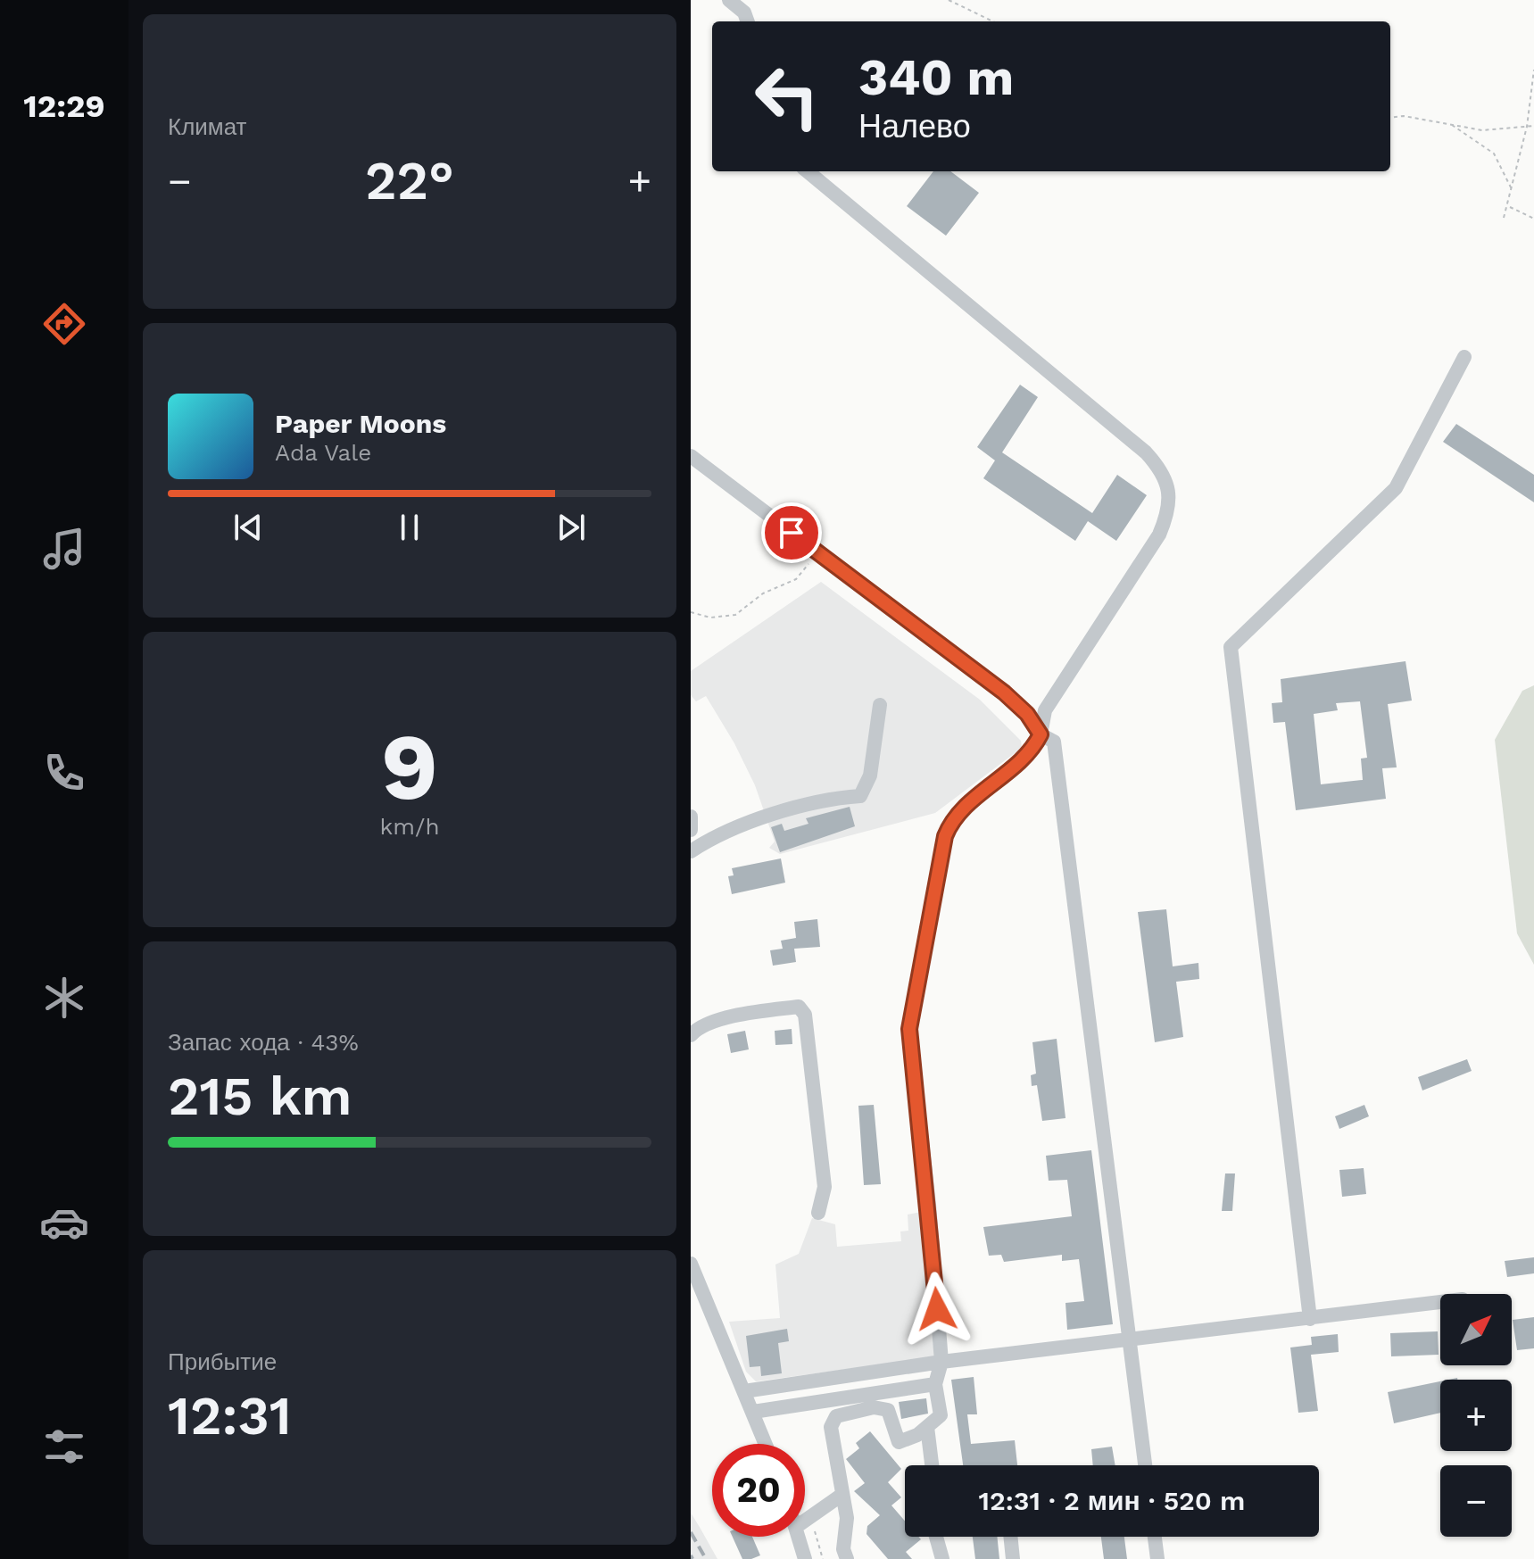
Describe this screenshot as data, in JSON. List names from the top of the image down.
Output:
{
  "north": "top right",
  "page": {
    "tabs": "12:29",
    "tile": [
      "Климат",
      ["9", "km/h"],
      ["Запас хода · 43%", "215 km"],
      ["Прибытие", "12:31"]
    ],
    "turn": ["340 m", "Налево"],
    "heat": ["−", "22°", "+"],
    "song": ["Paper Moons", "Ada Vale"],
    "map_buttons": ["+", "−"],
    "limit": "20",
    "trip": "12:31 · 2 мин · 520 m"
  }
}
